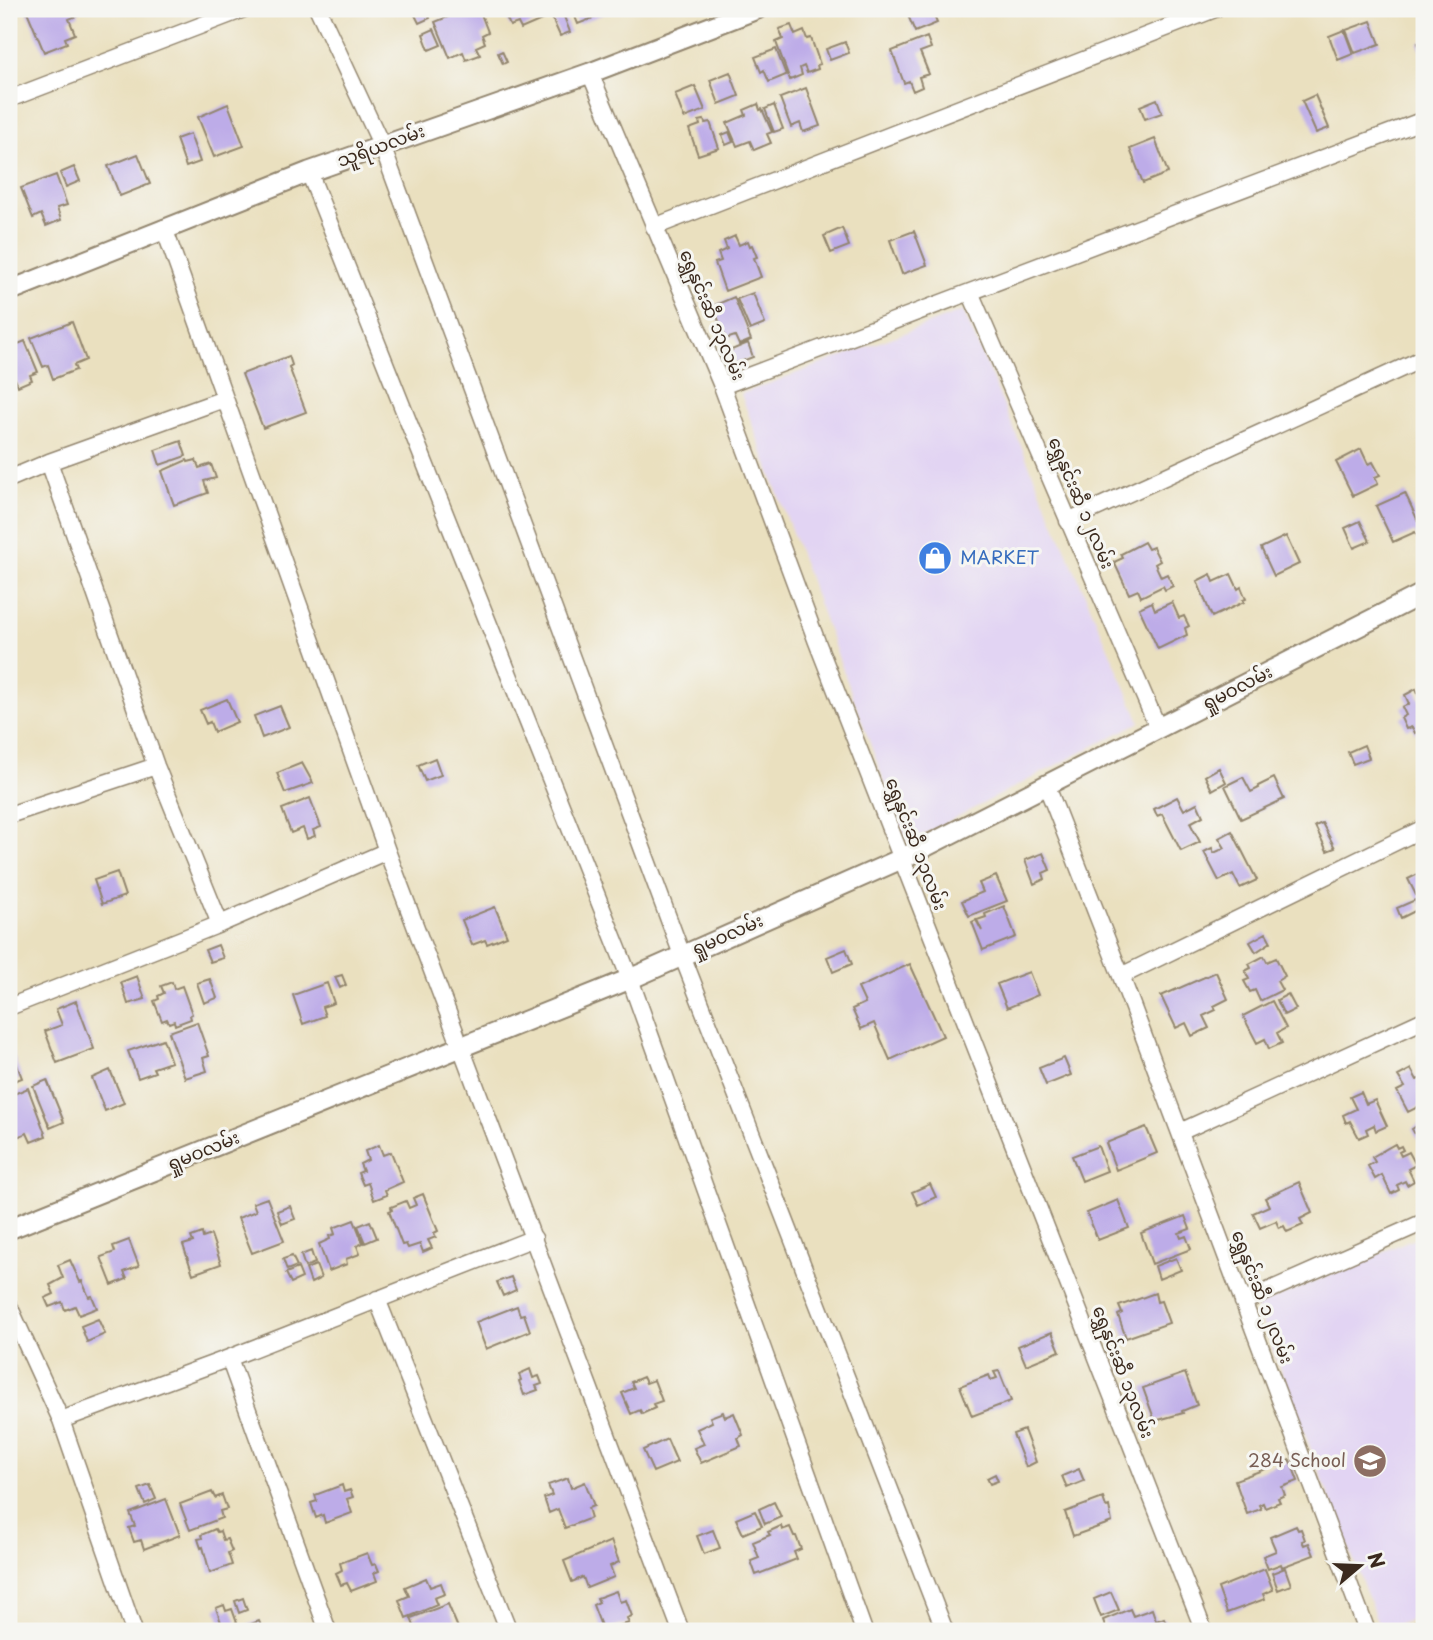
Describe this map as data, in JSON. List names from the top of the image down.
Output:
{
  "streets": {
    "street": [
      "သူရိယလမ်း",
      "ရွှေနှင်းဆီ ၁၃လမ်း",
      "ရွှေနှင်းဆီ ၁၂လမ်း",
      "ရှုမဝလမ်း"
    ]
  },
  "crossings": [
    ["သူရိယလမ်း", "ရွှေနှင်းဆီ ၁၃လမ်း"],
    ["ရွှေနှင်းဆီ ၁၃လမ်း", "ရှုမဝလမ်း"],
    ["ရွှေနှင်းဆီ ၁၂လမ်း", "ရှုမဝလမ်း"]
  ],
  "places": {
    "shop": ["MARKET"],
    "school or university": ["284 School"]
  },
  "north": "right"
}
